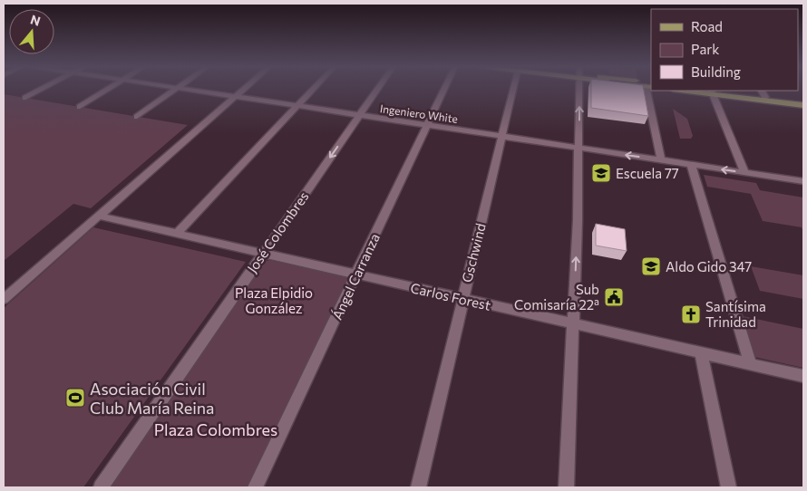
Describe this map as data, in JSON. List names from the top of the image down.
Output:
{
  "streets": {
    "street": [
      "Ingeniero White",
      "José Colombres",
      "Gschwind",
      "Ángel Carranza",
      "Carlos Forest"
    ]
  },
  "crossings": [
    ["Ingeniero White", "José Colombres"],
    ["Ingeniero White", "Gschwind"],
    ["Ingeniero White", "Ángel Carranza"],
    ["José Colombres", "Carlos Forest"],
    ["Gschwind", "Carlos Forest"],
    ["Ángel Carranza", "Carlos Forest"]
  ],
  "parks": ["Plaza Elpidio González", "Plaza Colombres"],
  "places": {
    "school or university": ["Escuela 77", "Aldo Gido 347"],
    "public building": ["Sub Comisaría 22ª"],
    "church": ["Santísima Trinidad"],
    "sports": ["Asociación Civil Club María Reina"]
  },
  "legend": ["Road", "Park", "Building"],
  "north": "top"
}
